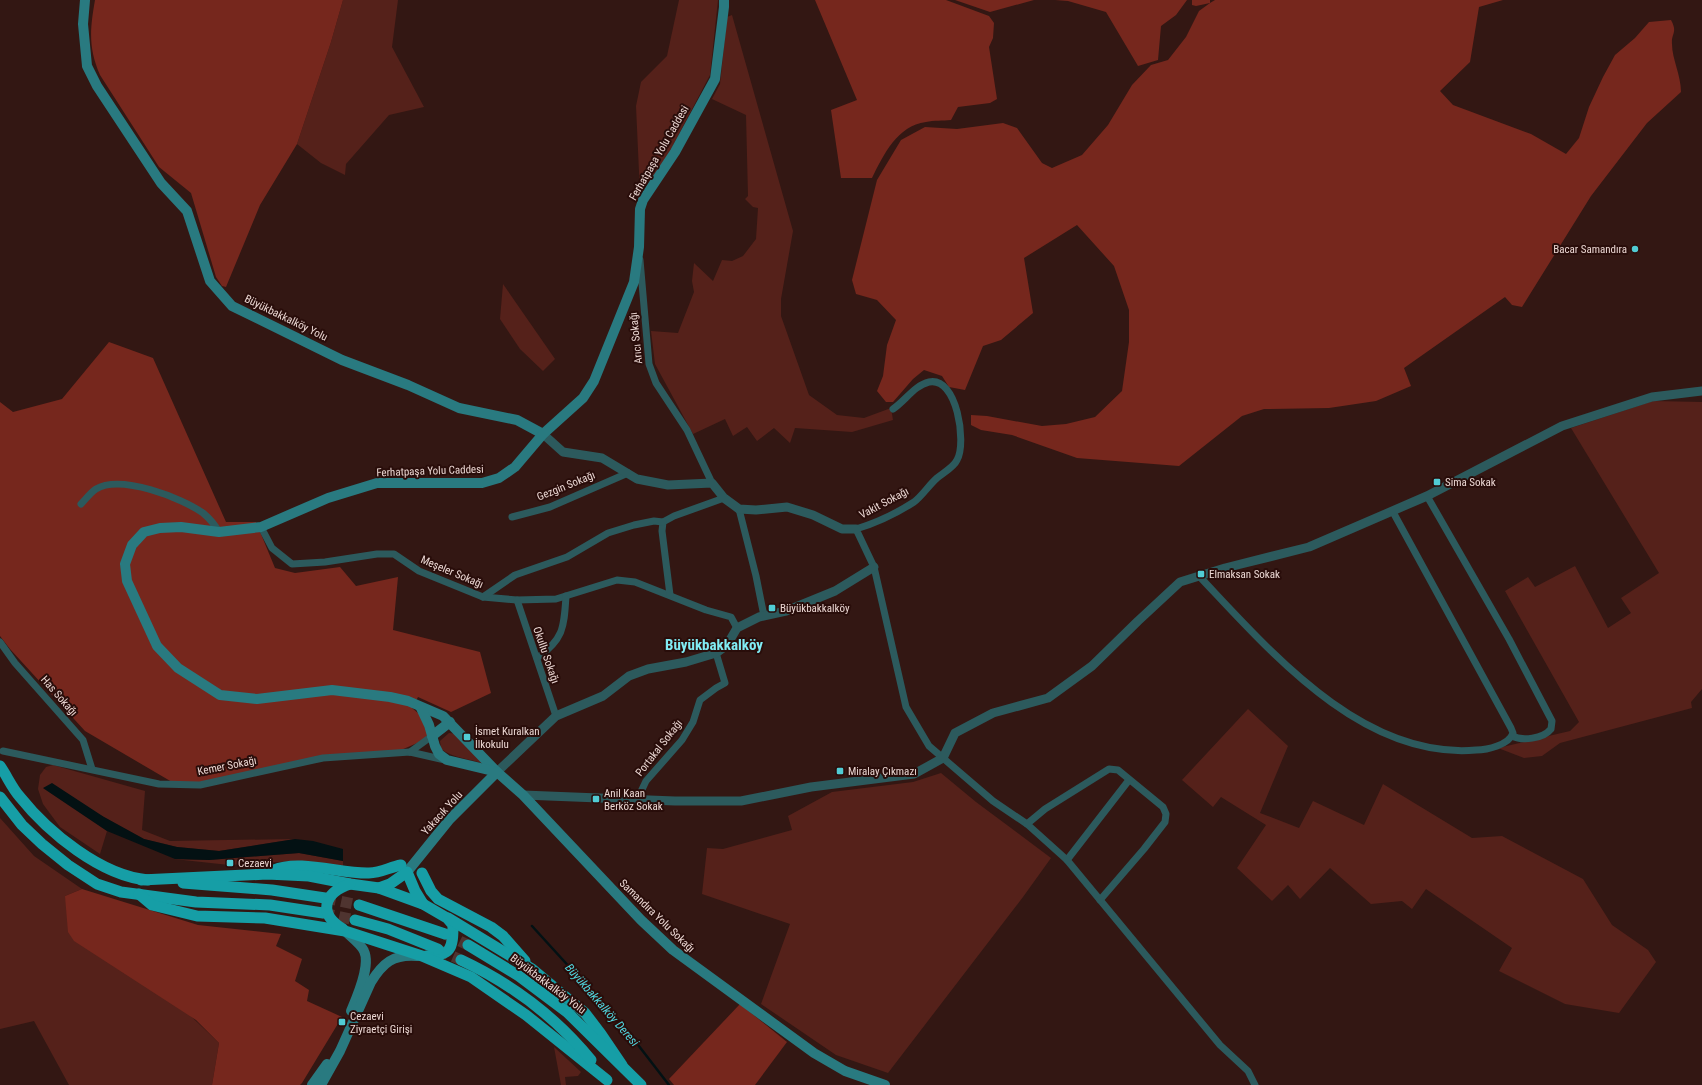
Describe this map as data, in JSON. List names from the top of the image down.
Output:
{
  "streets": {
    "highway": ["Büyükbakkalköy Yolu"],
    "main road": [
      "Ferhatpaşa Yolu Caddesi",
      "Kemer Sokağı",
      "Yakacık Yolu",
      "Samandıra Yolu Sokağı"
    ],
    "street": [
      "Arıcı Sokağı",
      "Gezgin Sokağı",
      "Vakit Sokağı",
      "Meşeler Sokağı",
      "Okullu Sokağı",
      "Has Sokağı",
      "Portakal Sokağı"
    ]
  },
  "crossings": [
    ["Ferhatpaşa Yolu Caddesi", "Büyükbakkalköy Yolu"],
    ["Ferhatpaşa Yolu Caddesi", "Arıcı Sokağı"],
    ["Ferhatpaşa Yolu Caddesi", "Meşeler Sokağı"],
    ["Ferhatpaşa Yolu Caddesi", "Kemer Sokağı"],
    ["Ferhatpaşa Yolu Caddesi", "Yakacık Yolu"],
    ["Ferhatpaşa Yolu Caddesi", "Samandıra Yolu Sokağı"],
    ["Meşeler Sokağı", "Okullu Sokağı"],
    ["Has Sokağı", "Kemer Sokağı"],
    ["Kemer Sokağı", "Yakacık Yolu"],
    ["Kemer Sokağı", "Samandıra Yolu Sokağı"],
    ["Yakacık Yolu", "Samandıra Yolu Sokağı"]
  ],
  "districts": ["Büyükbakkalköy"],
  "water": ["Büyükbakkalköy Deresi"],
  "places": {
    "other": ["Bacar Samandıra"],
    "transit": [
      "Sima Sokak",
      "Elmaksan Sokak",
      "Büyükbakkalköy",
      "İsmet Kuralkan İlkokulu",
      "Miralay Çıkmazı",
      "Anil Kaan Berköz Sokak",
      "Cezaevi",
      "Cezaevi Ziyraetçi Girişi"
    ]
  }
}
